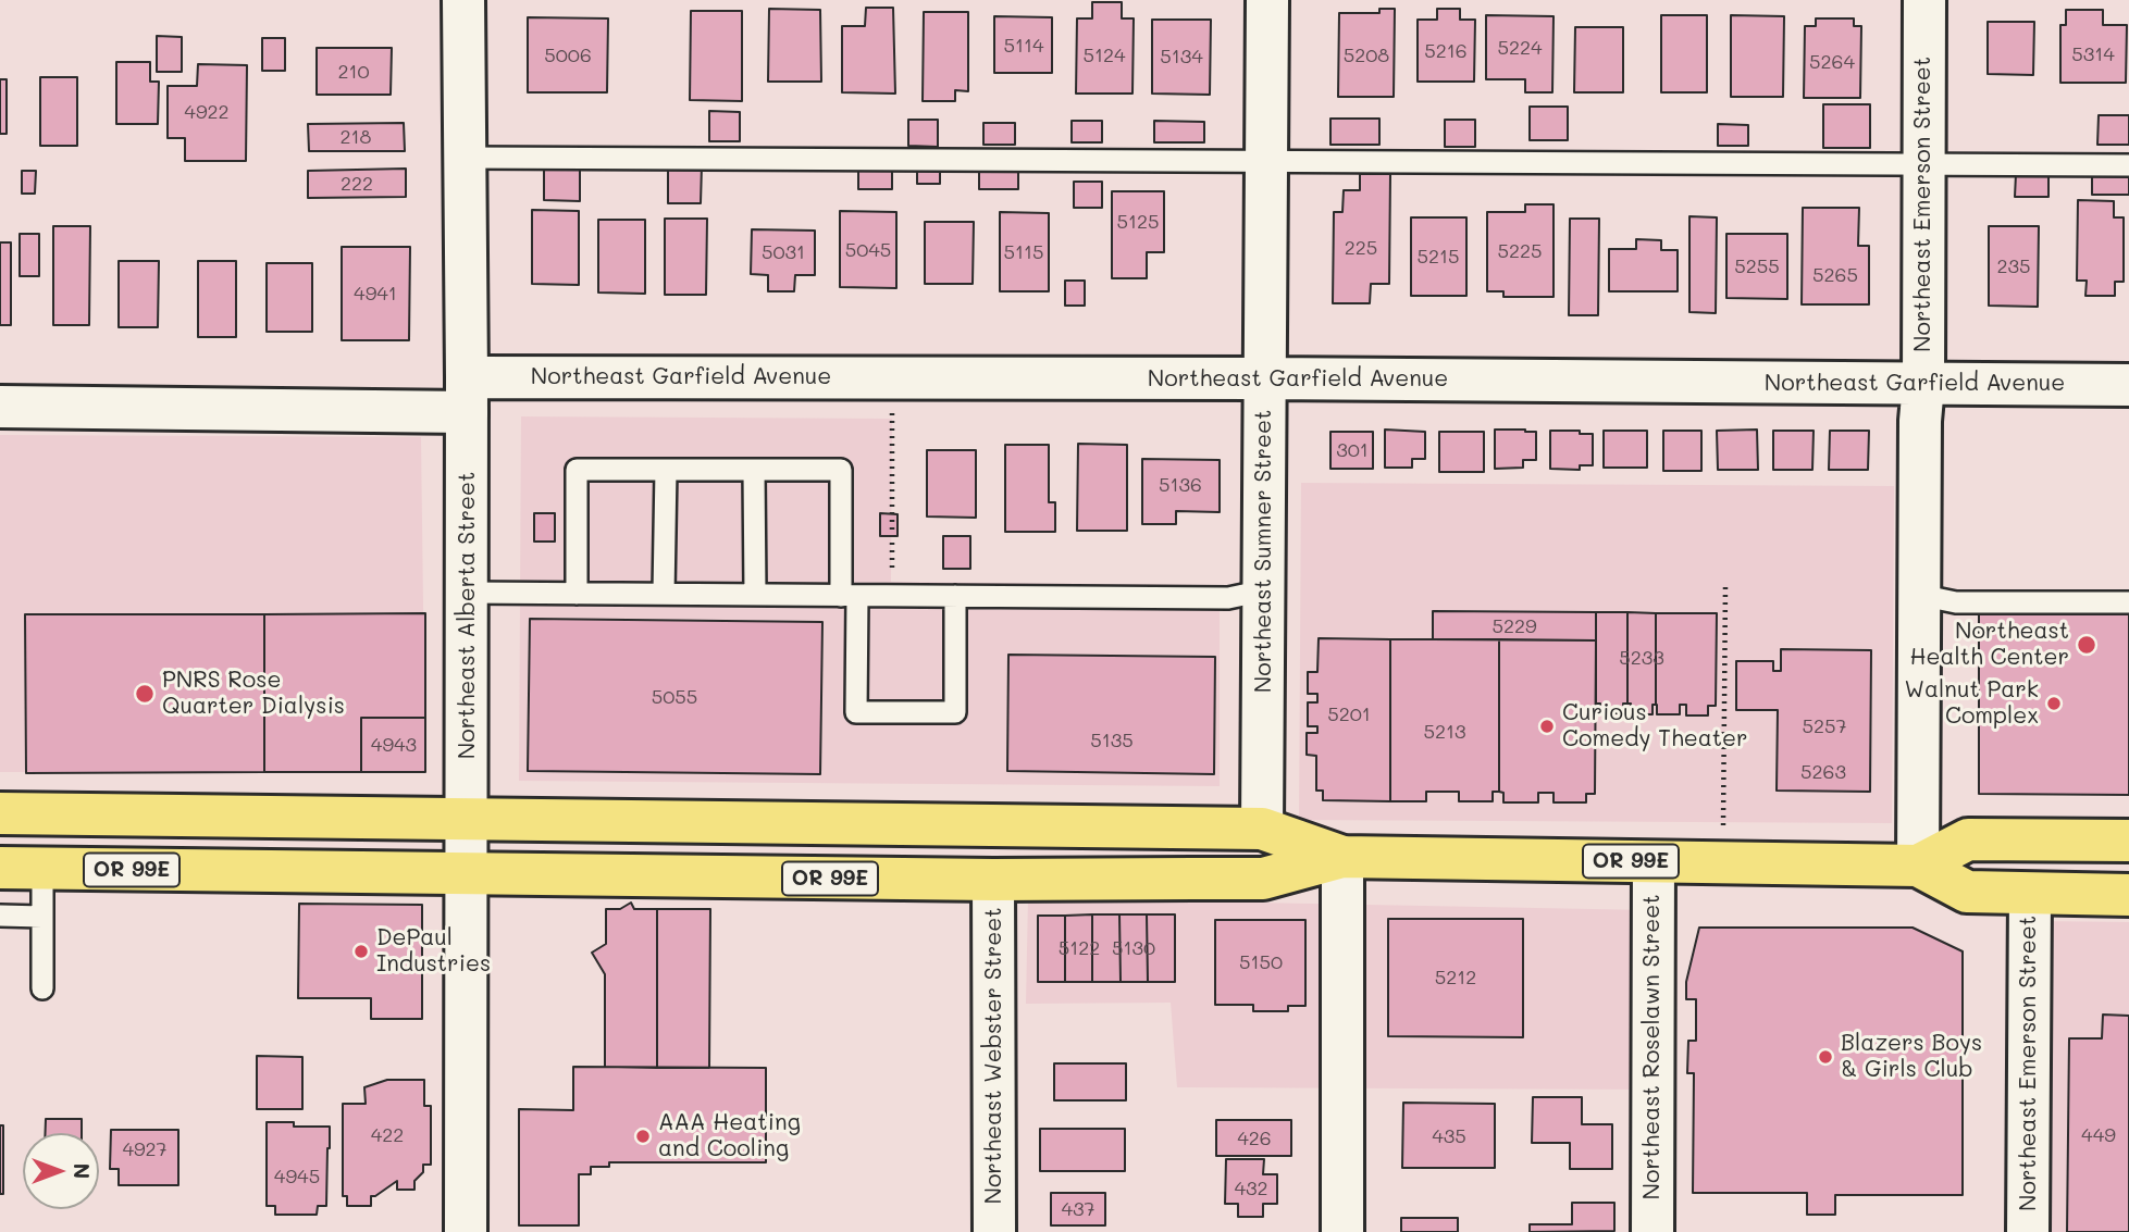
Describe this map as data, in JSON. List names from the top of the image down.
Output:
{
  "streets": {
    "main road": ["OR 99E"],
    "street": [
      "Northeast Emerson Street",
      "Northeast Garfield Avenue",
      "Northeast Sumner Street",
      "Northeast Alberta Street",
      "Northeast Roselawn Street",
      "Northeast Webster Street"
    ]
  },
  "crossings": [
    ["Northeast Emerson Street", "Northeast Garfield Avenue"],
    ["Northeast Emerson Street", "OR 99E"],
    ["Northeast Garfield Avenue", "Northeast Sumner Street"],
    ["Northeast Garfield Avenue", "Northeast Alberta Street"],
    ["Northeast Sumner Street", "OR 99E"],
    ["Northeast Alberta Street", "OR 99E"],
    ["OR 99E", "Northeast Roselawn Street"],
    ["OR 99E", "Northeast Webster Street"]
  ],
  "places": [
    "Northeast Health Center",
    "PNRS Rose Quarter Dialysis",
    "Walnut Park Complex",
    "Curious Comedy Theater",
    "DePaul Industries",
    "Blazers Boys & Girls Club",
    "AAA Heating and Cooling"
  ],
  "house_numbers": [
    "5114",
    "5224",
    "5216",
    "5314",
    "5006",
    "5124",
    "5208",
    "5134",
    "5264",
    "210",
    "4922",
    "218",
    "222",
    "5125",
    "225",
    "5045",
    "5225",
    "5031",
    "5115",
    "5215",
    "5255",
    "235",
    "5265",
    "4941",
    "301",
    "5136",
    "5229",
    "5233",
    "5055",
    "5201",
    "5257",
    "5213",
    "5135",
    "4943",
    "5263",
    "5122",
    "5130",
    "5150",
    "5212",
    "422",
    "449",
    "435",
    "426",
    "4927",
    "4945",
    "432",
    "437"
  ],
  "north": "right"
}
